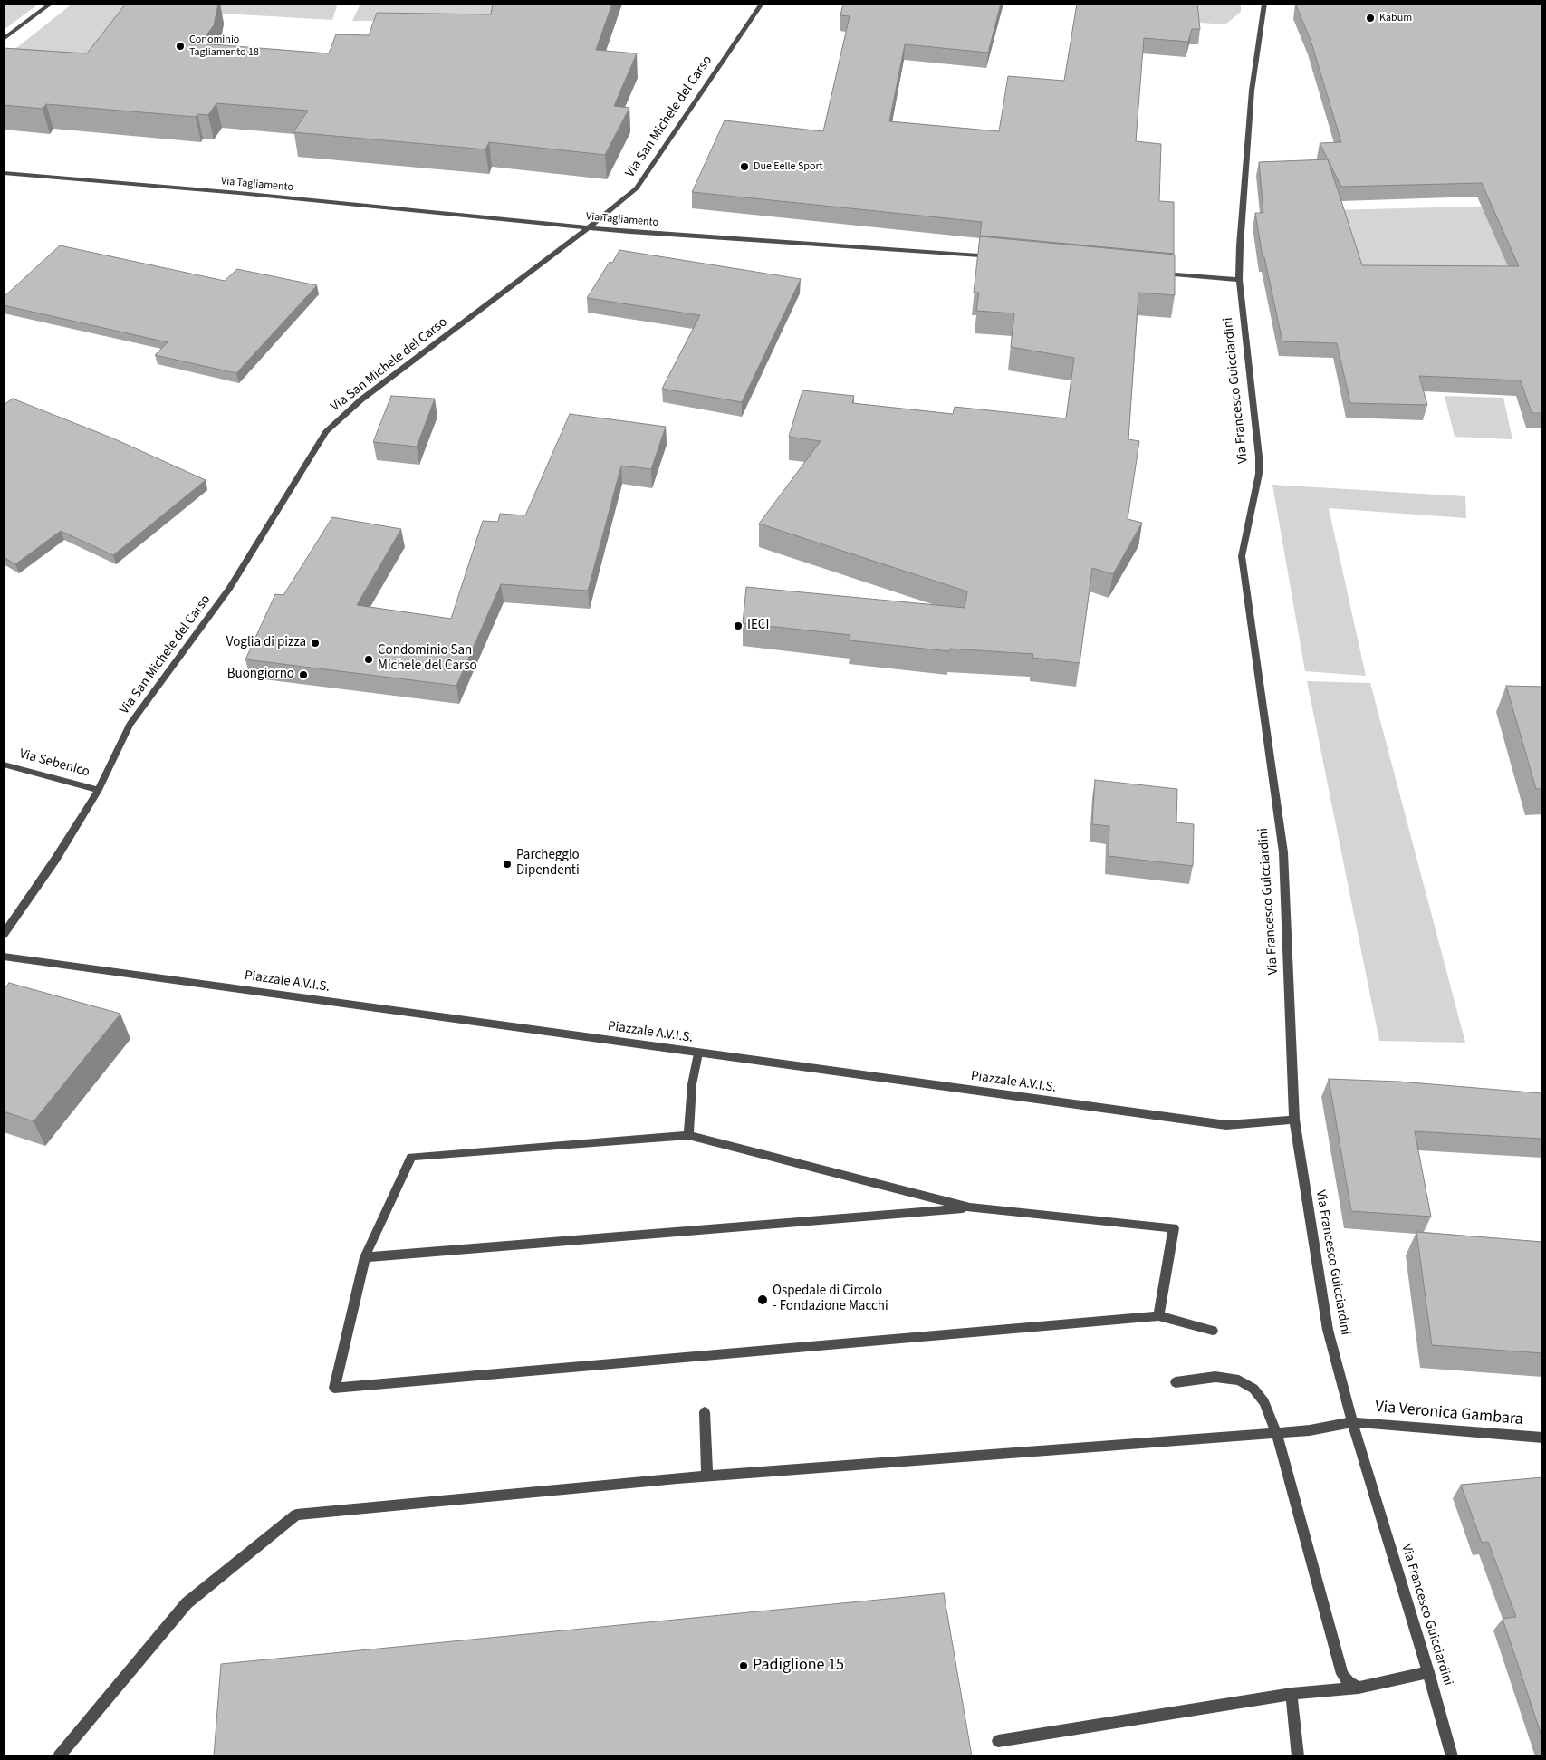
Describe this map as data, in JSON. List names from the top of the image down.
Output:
{
  "streets": {
    "street": [
      "Via San Michele del Carso",
      "Via Tagliamento",
      "Via Francesco Guicciardini",
      "Via Sebenico",
      "Piazzale A.V.I.S.",
      "Via Veronica Gambara"
    ]
  },
  "crossings": [
    ["Via San Michele del Carso", "Via Tagliamento"],
    ["Via San Michele del Carso", "Via Sebenico"],
    ["Via Francesco Guicciardini", "Piazzale A.V.I.S."],
    ["Via Francesco Guicciardini", "Via Veronica Gambara"]
  ],
  "places": [
    "Kabum",
    "Conominio Tagliamento 18",
    "Due Eelle Sport",
    "IECI",
    "Voglia di pizza",
    "Condominio San Michele del Carso",
    "Buongiorno",
    "Parcheggio Dipendenti",
    "Ospedale di Circolo - Fondazione Macchi",
    "Padiglione 15"
  ]
}
